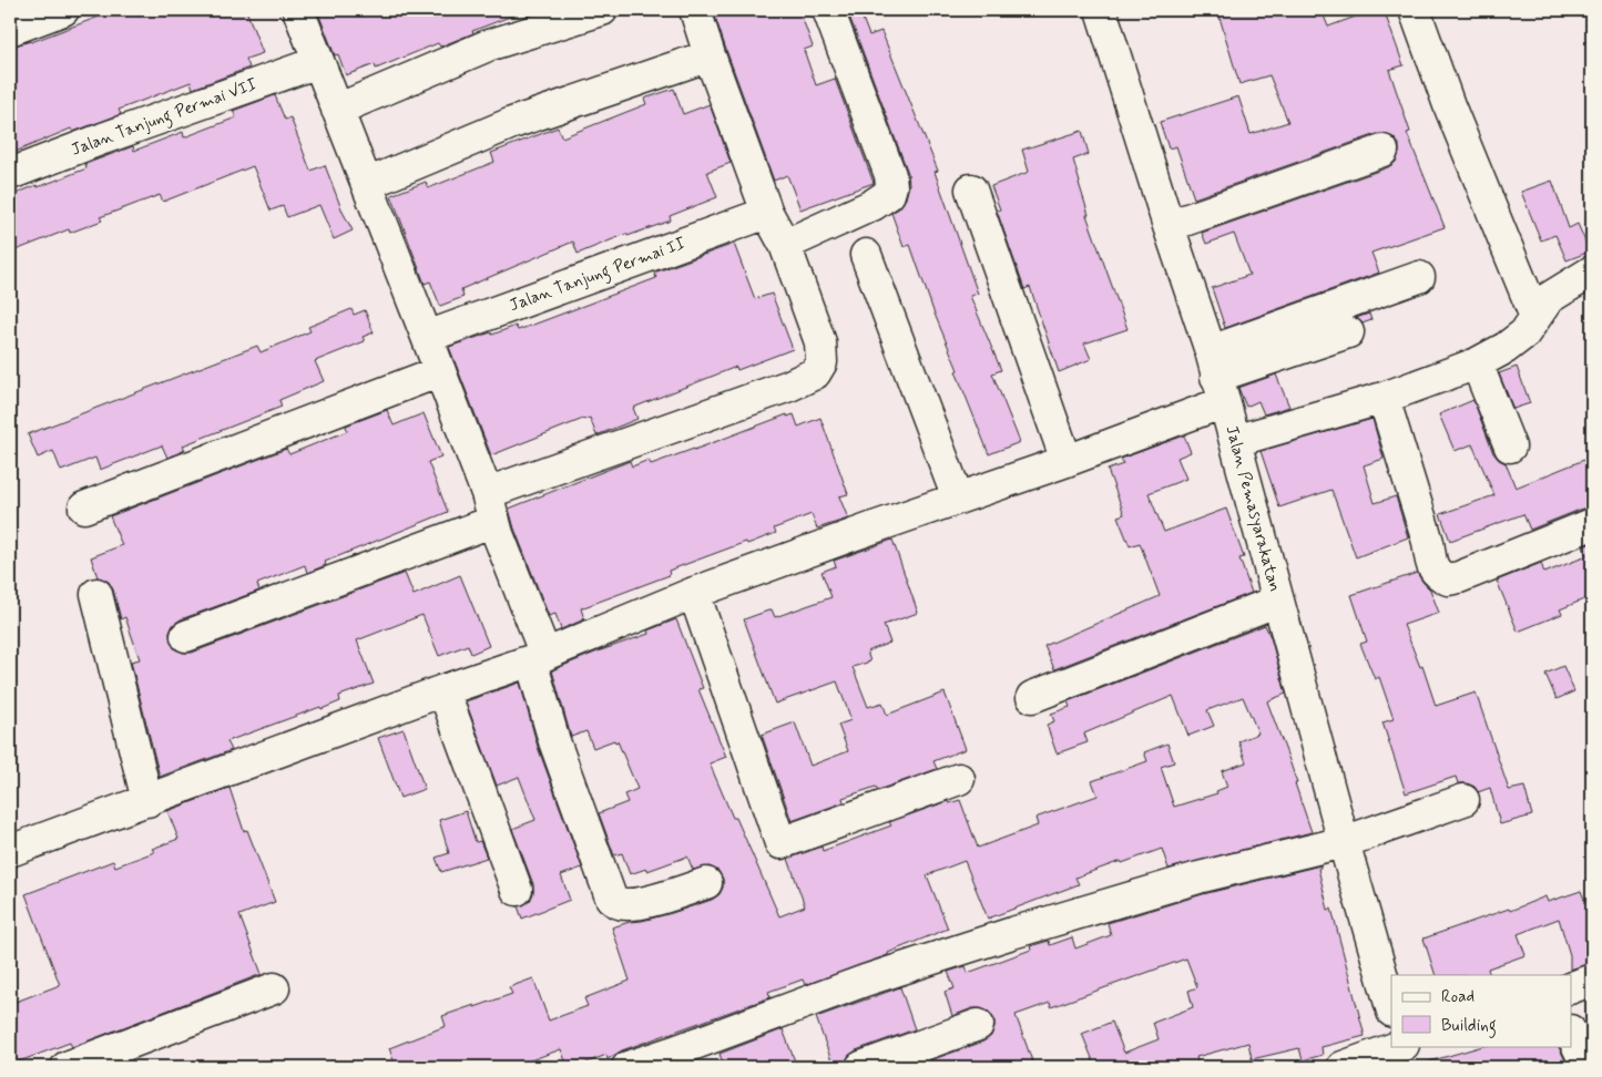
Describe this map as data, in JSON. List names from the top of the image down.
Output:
{
  "streets": {
    "street": ["Jalan Tanjung Permai VII", "Jalan Tanjung Permai II", "Jalan Pemasyarakatan"]
  },
  "legend": ["Road", "Building"]
}
